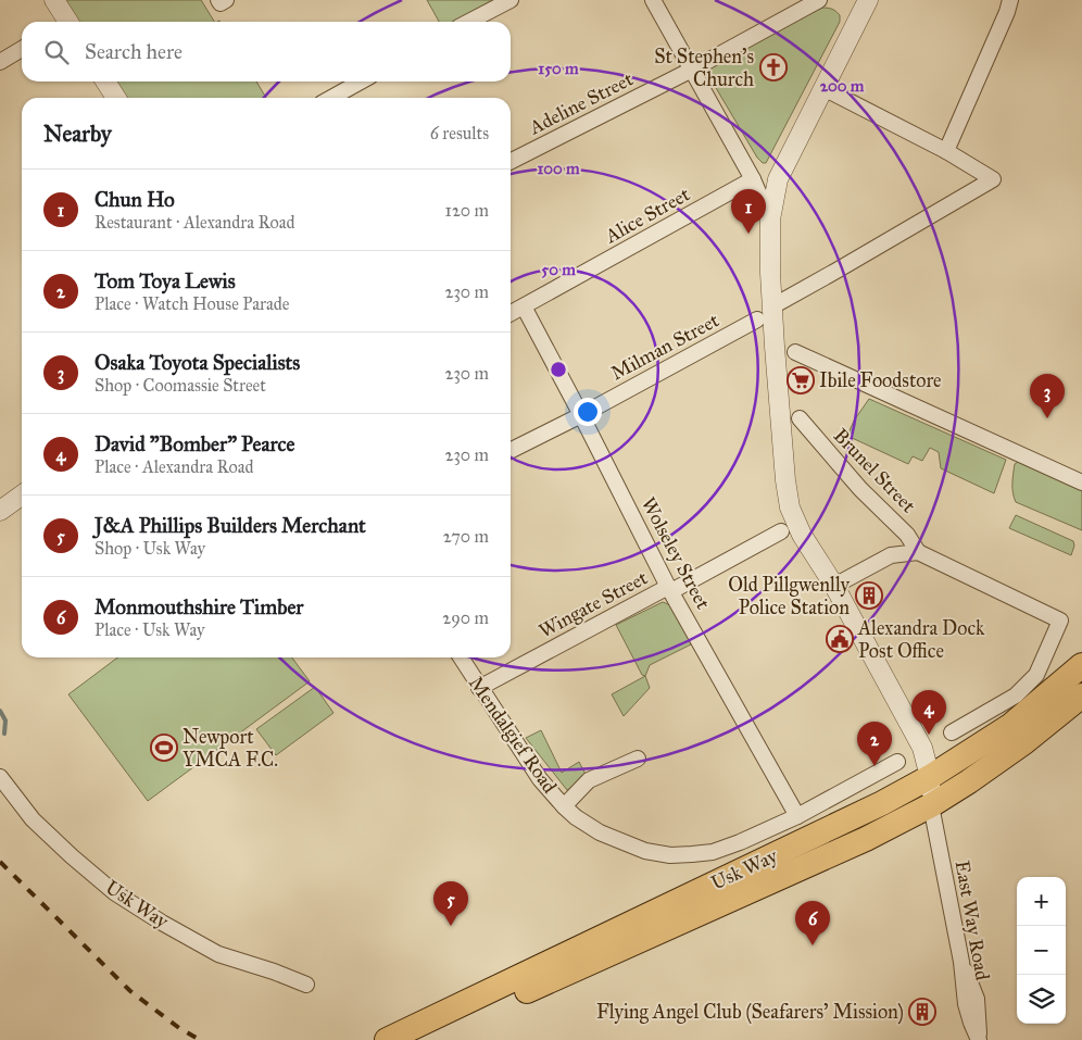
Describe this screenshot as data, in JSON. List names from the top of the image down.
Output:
{
  "streets": {
    "main road": ["Usk Way"],
    "street": [
      "Adeline Street",
      "Alice Street",
      "Milman Street",
      "Brunel Street",
      "Wolseley Street",
      "Wingate Street",
      "Mendalgief Road",
      "East Way Road"
    ]
  },
  "crossings": [
    ["Alice Street", "Wolseley Street"],
    ["Milman Street", "Wolseley Street"],
    ["Wolseley Street", "Wingate Street"],
    ["Wolseley Street", "Mendalgief Road"],
    ["Wingate Street", "Mendalgief Road"],
    ["Usk Way", "East Way Road"]
  ],
  "places": {
    "church": ["St Stephen's Church"],
    "supermarket": ["Ibile Foodstore"],
    "building": ["Old Pillgwenlly Police Station", "Flying Angel Club (Seafarers' Mission)"],
    "public building": ["Alexandra Dock Post Office"],
    "sports": ["Newport YMCA F.C."]
  },
  "page": {
    "search": "Search here",
    "heading": ["Nearby", "6 results"],
    "list": [
      {
        "mark": "1",
        "name": "Chun Ho",
        "note": "Restaurant · Alexandra Road",
        "value": "120 m"
      },
      {
        "mark": "2",
        "name": "Tom Toya Lewis",
        "note": "Place · Watch House Parade",
        "value": "230 m"
      },
      {
        "mark": "3",
        "name": "Osaka Toyota Specialists",
        "note": "Shop · Coomassie Street",
        "value": "230 m"
      },
      {
        "mark": "4",
        "name": "David \"Bomber\" Pearce",
        "note": "Place · Alexandra Road",
        "value": "230 m"
      },
      {
        "mark": "5",
        "name": "J&A Phillips Builders Merchant",
        "note": "Shop · Usk Way",
        "value": "270 m"
      },
      {
        "mark": "6",
        "name": "Monmouthshire Timber",
        "note": "Place · Usk Way",
        "value": "290 m"
      }
    ],
    "pins": [
      "1",
      "3",
      "4",
      "2",
      "5",
      "6"
    ],
    "map_buttons": ["+", "−"]
  },
  "rings": [
    "150 m",
    "200 m",
    "100 m",
    "50 m"
  ]
}
